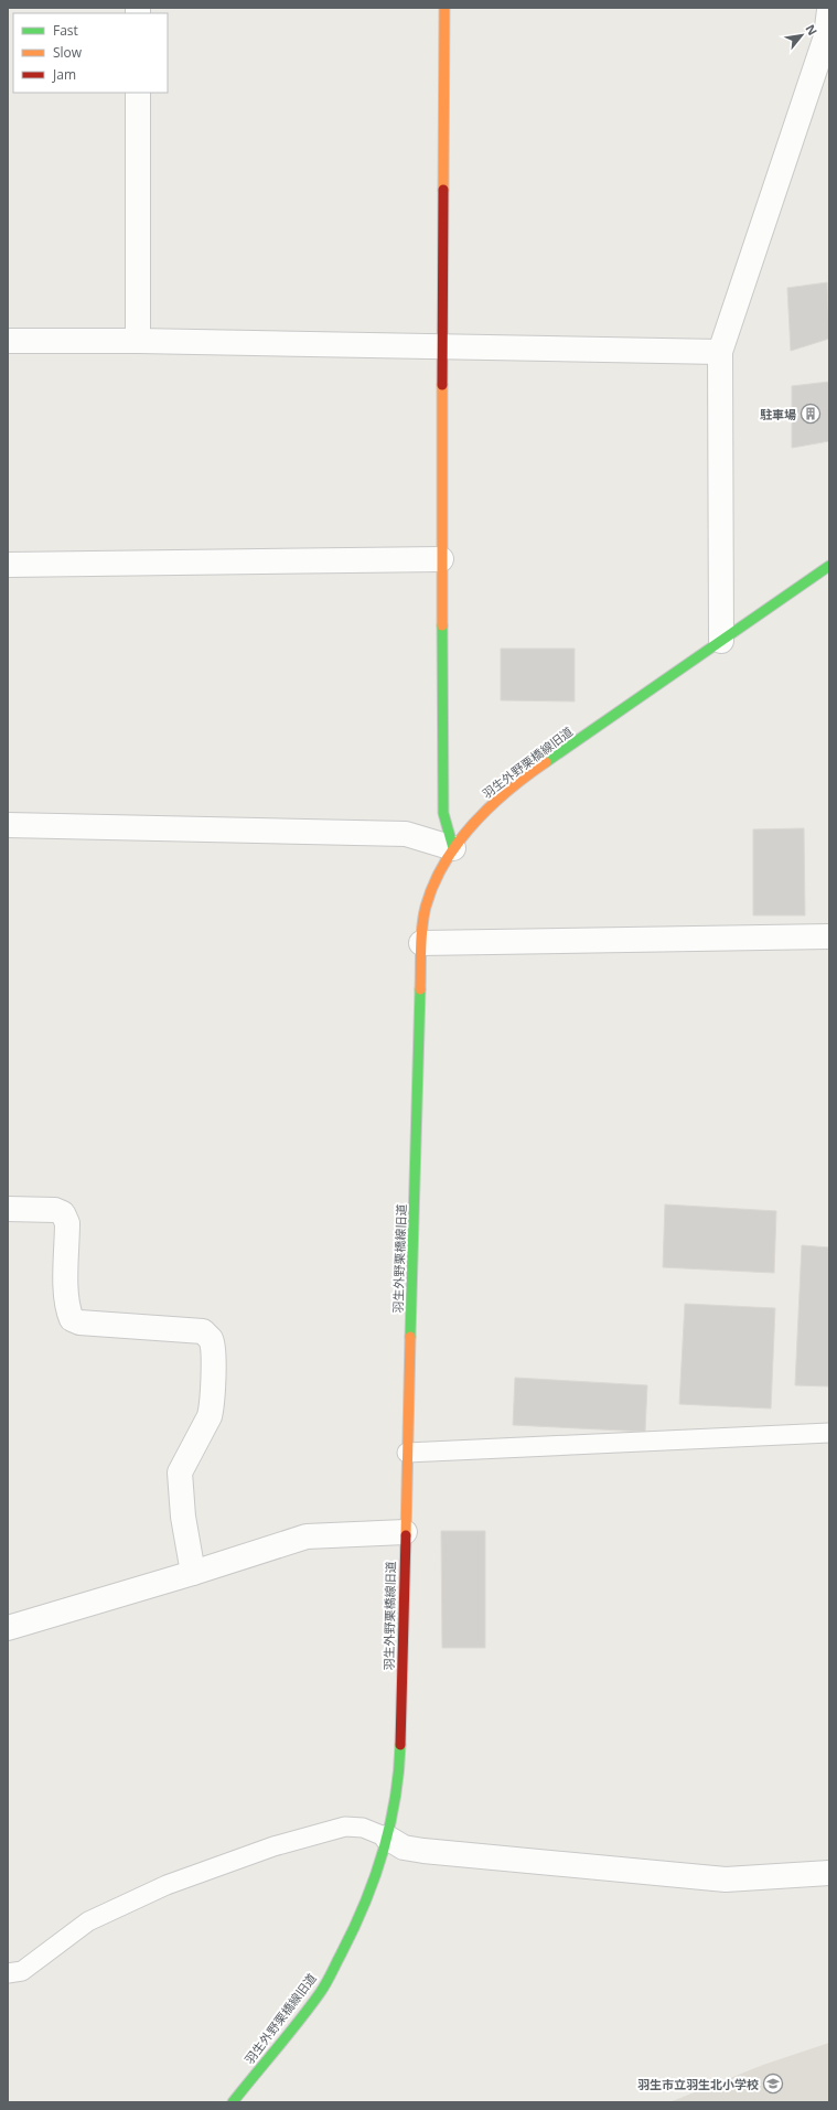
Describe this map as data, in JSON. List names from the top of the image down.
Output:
{
  "streets": {
    "street": ["羽生外野栗橋線旧道"]
  },
  "places": {
    "building": ["駐車場"],
    "school or university": ["羽生市立羽生北小学校"]
  },
  "legend": ["Fast", "Slow", "Jam"],
  "north": "top right"
}
